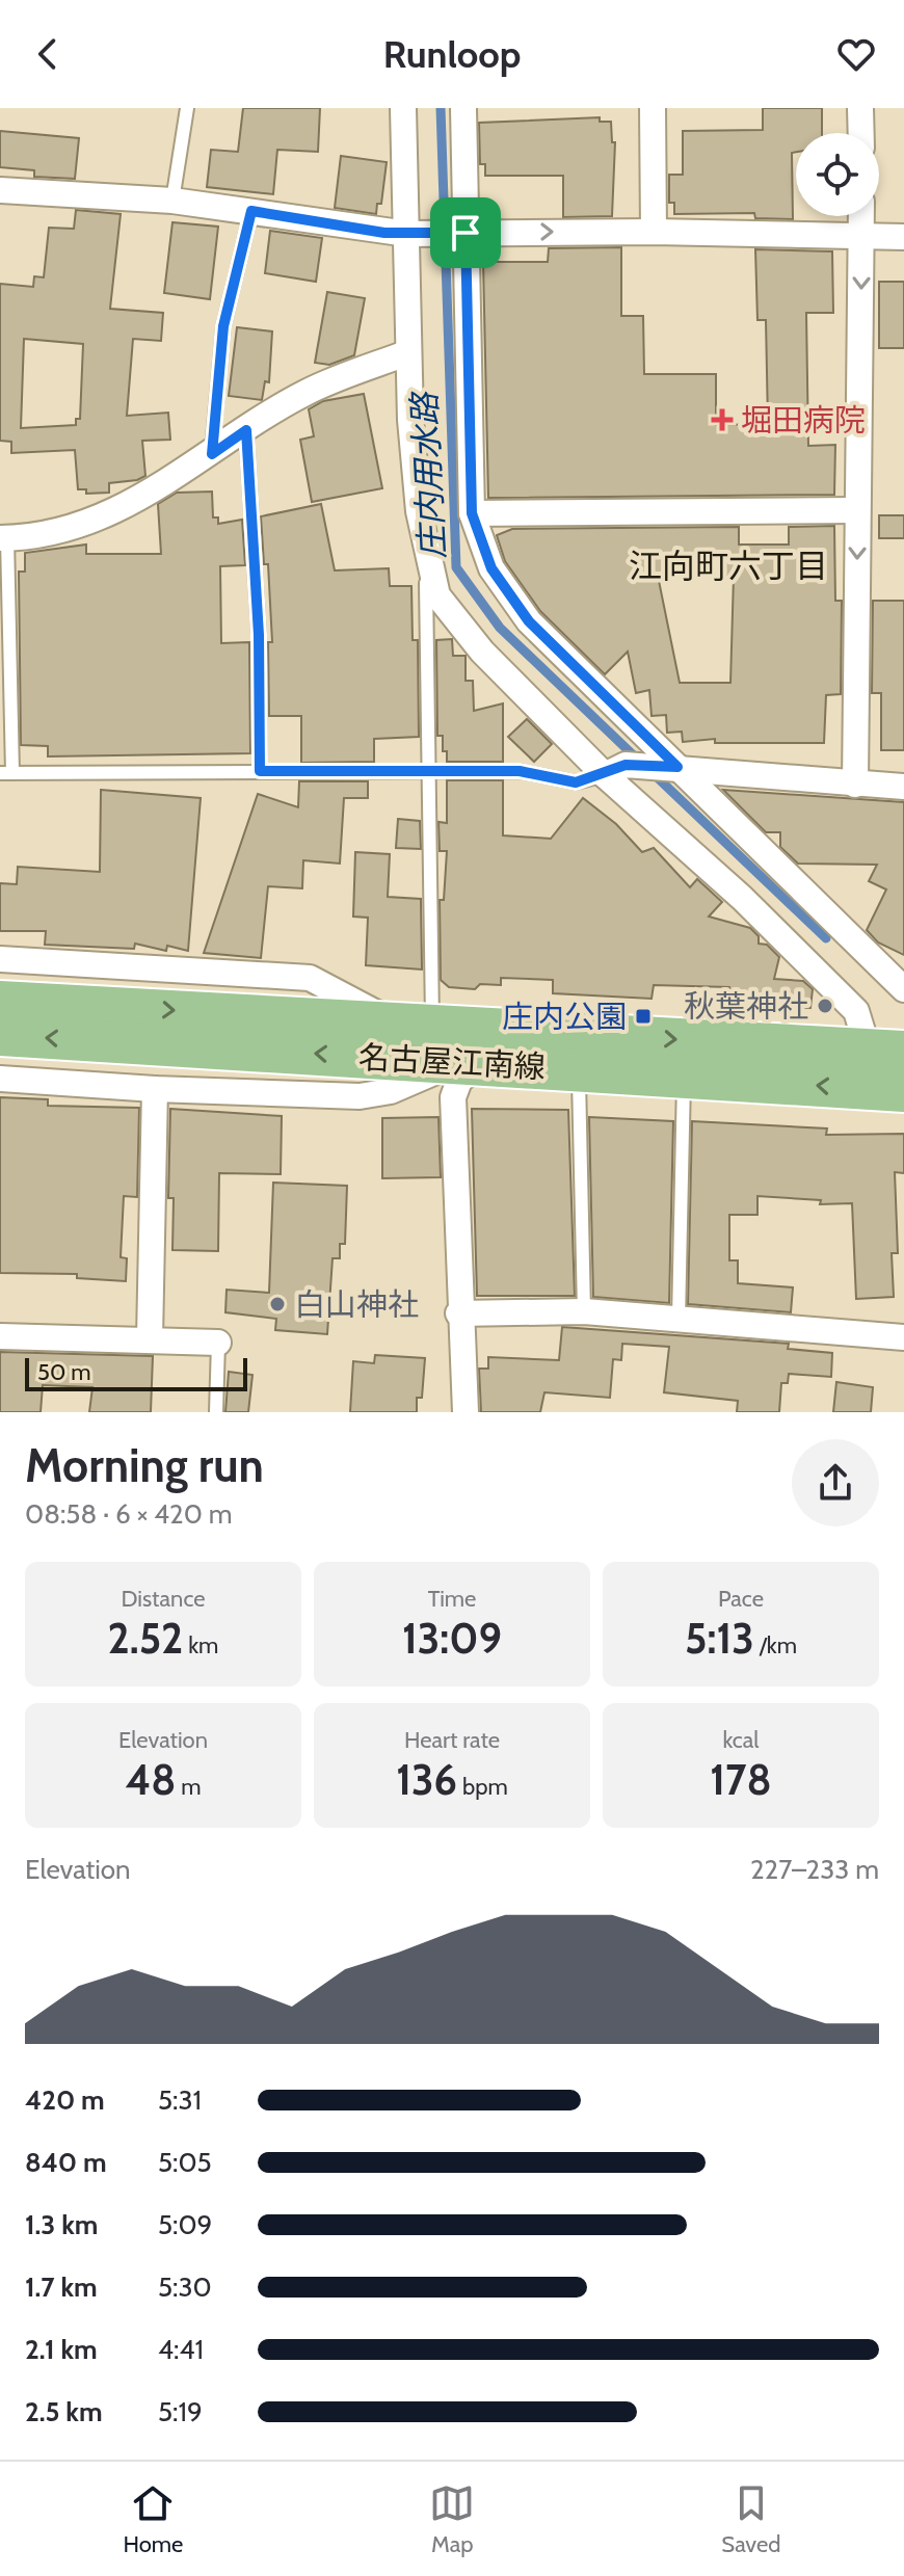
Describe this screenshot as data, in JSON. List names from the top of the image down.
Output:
{
  "streets": {
    "main road": ["名古屋江南線"]
  },
  "districts": ["江向町六丁目"],
  "water": ["庄内用水路"],
  "places": {
    "health": ["堀田病院"],
    "other": ["秋葉神社", "白山神社"],
    "transit": ["庄内公園"]
  },
  "scale_bar": "50 m",
  "page": {
    "header": "Runloop",
    "scale": "50 m",
    "heading": ["Morning run", "08:58 · 6 × 420 m"],
    "stats": [
      ["Distance", "2.52 km"],
      ["Time", "13:09"],
      ["Pace", "5:13 /km"],
      ["Elevation", "48 m"],
      ["Heart rate", "136 bpm"],
      ["kcal", "178"]
    ],
    "chart": ["Elevation", "227–233 m"],
    "list": [
      {
        "name": "420 m",
        "note": "5:31"
      },
      {
        "name": "840 m",
        "note": "5:05"
      },
      {
        "name": "1.3 km",
        "note": "5:09"
      },
      {
        "name": "1.7 km",
        "note": "5:30"
      },
      {
        "name": "2.1 km",
        "note": "4:41"
      },
      {
        "name": "2.5 km",
        "note": "5:19"
      }
    ],
    "tabs": ["Home", "Map", "Saved"]
  }
}
